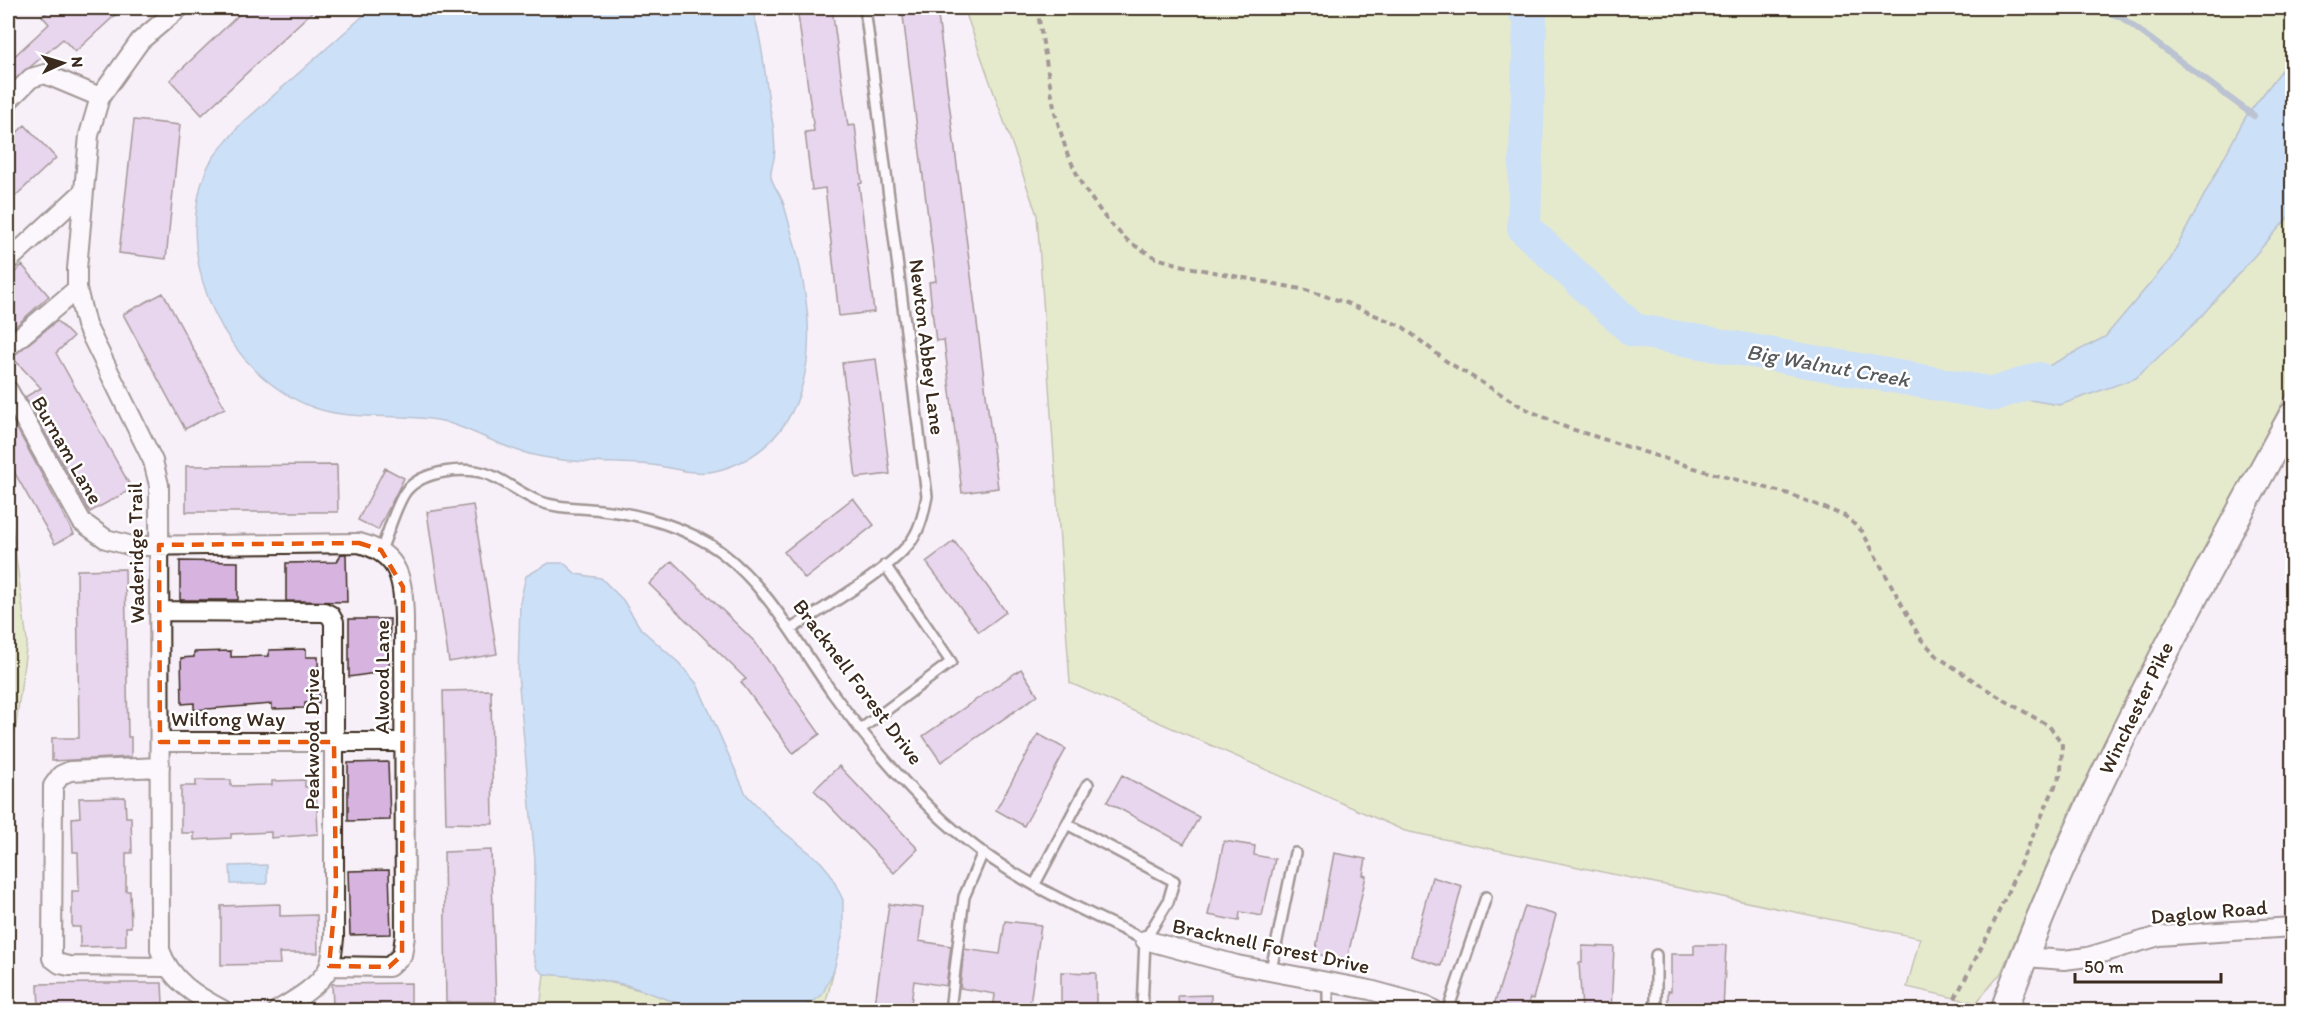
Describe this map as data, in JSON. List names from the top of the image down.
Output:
{
  "streets": {
    "main road": ["Winchester Pike"],
    "street": [
      "Burnam Lane",
      "Waderidge Trail",
      "Alwood Lane",
      "Bracknell Forest Drive",
      "Wilfong Way",
      "Peakwood Drive",
      "Daglow Road"
    ],
    "lane": ["Newton Abbey Lane"]
  },
  "crossings": [
    ["Newton Abbey Lane", "Bracknell Forest Drive"],
    ["Burnam Lane", "Waderidge Trail"],
    ["Waderidge Trail", "Wilfong Way"],
    ["Waderidge Trail", "Peakwood Drive"],
    ["Alwood Lane", "Bracknell Forest Drive"],
    ["Alwood Lane", "Wilfong Way"],
    ["Alwood Lane", "Peakwood Drive"],
    ["Winchester Pike", "Daglow Road"],
    ["Wilfong Way", "Peakwood Drive"]
  ],
  "water": ["Big Walnut Creek"],
  "scale_bar": "50 m",
  "north": "right"
}
